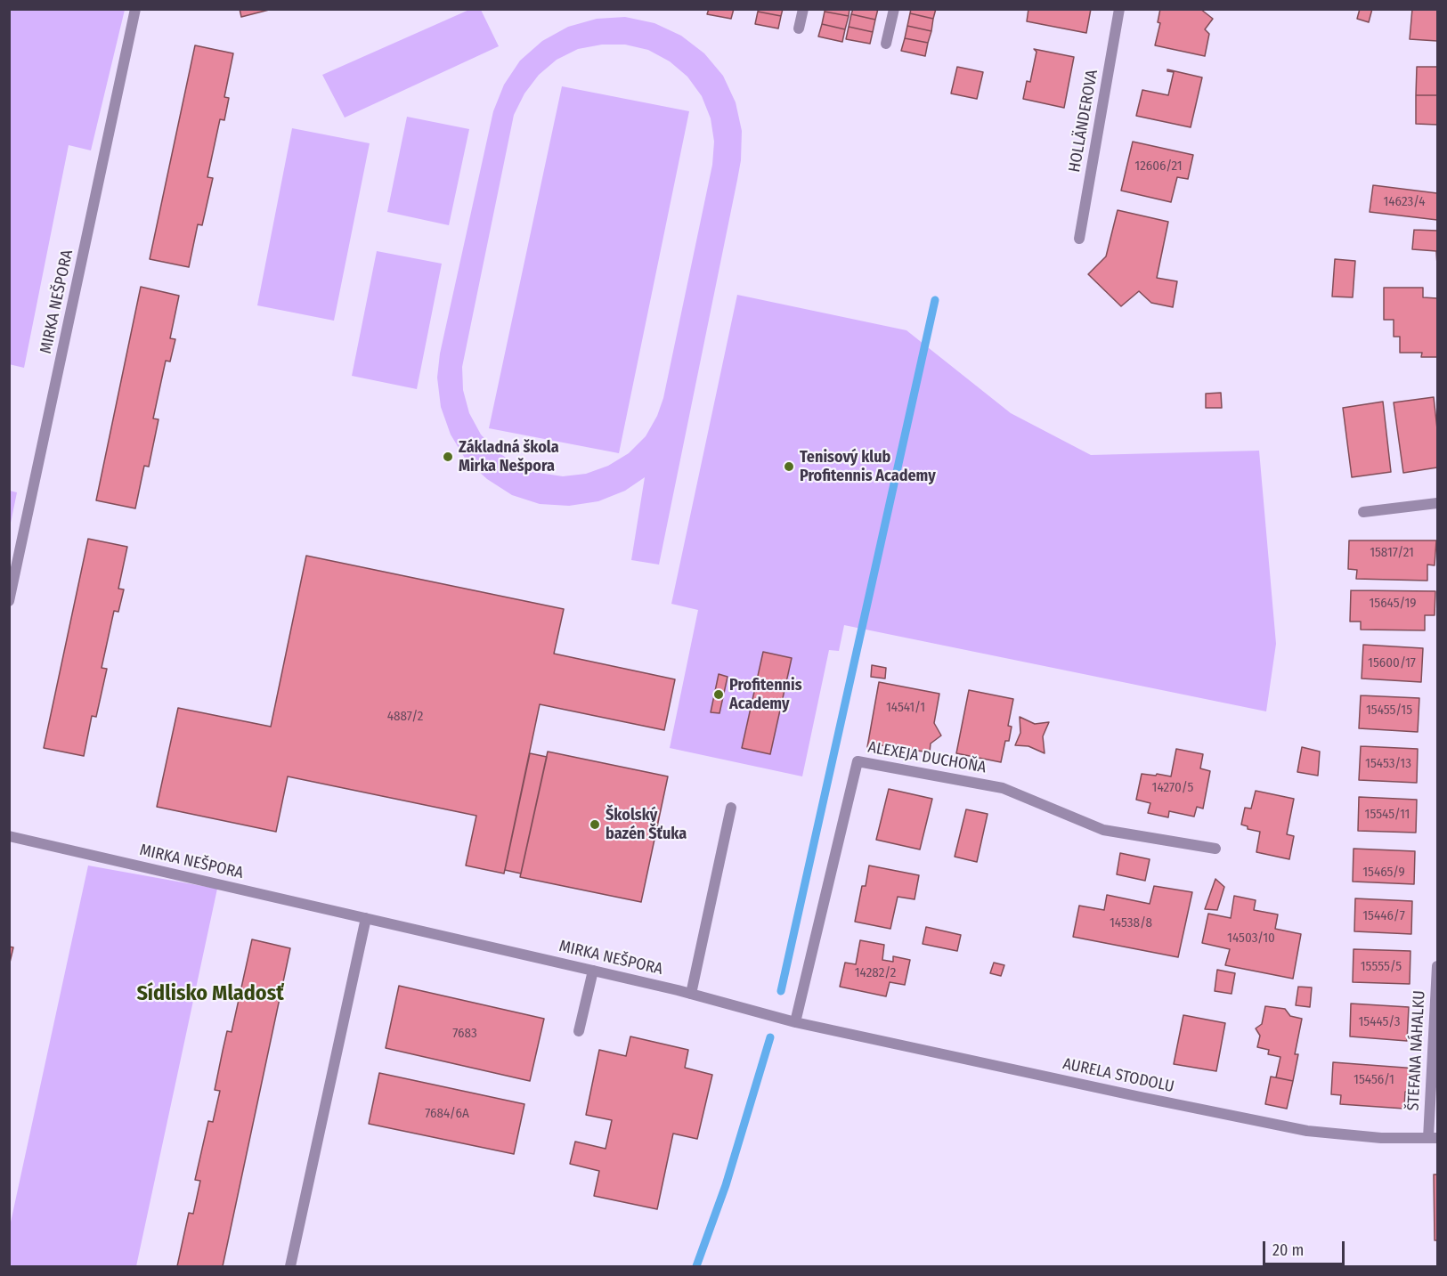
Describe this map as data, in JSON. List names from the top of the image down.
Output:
{
  "streets": {
    "street": [
      "HOLLÄNDEROVA",
      "MIRKA NEŠPORA",
      "ALEXEJA DUCHOŇA",
      "ŠTEFANA NÁHALKU",
      "AURELA STODOLU"
    ]
  },
  "crossings": [
    ["MIRKA NEŠPORA", "ALEXEJA DUCHOŇA"],
    ["MIRKA NEŠPORA", "AURELA STODOLU"],
    ["ALEXEJA DUCHOŇA", "AURELA STODOLU"],
    ["ŠTEFANA NÁHALKU", "AURELA STODOLU"]
  ],
  "districts": ["Sídlisko Mladosť"],
  "places": [
    "Základná škola Mirka Nešpora",
    "Tenisový klub Profitennis Academy",
    "Profitennis Academy",
    "Školský bazén Šťuka"
  ],
  "house_numbers": [
    "12606/21",
    "14623/4",
    "15817/21",
    "15645/19",
    "15600/17",
    "14541/1",
    "15455/15",
    "4887/2",
    "15453/13",
    "14270/5",
    "15545/11",
    "15465/9",
    "15446/7",
    "14538/8",
    "14503/10",
    "15555/5",
    "14282/2",
    "15445/3",
    "7683",
    "15456/1",
    "7684/6A"
  ],
  "scale_bar": "20 m"
}
